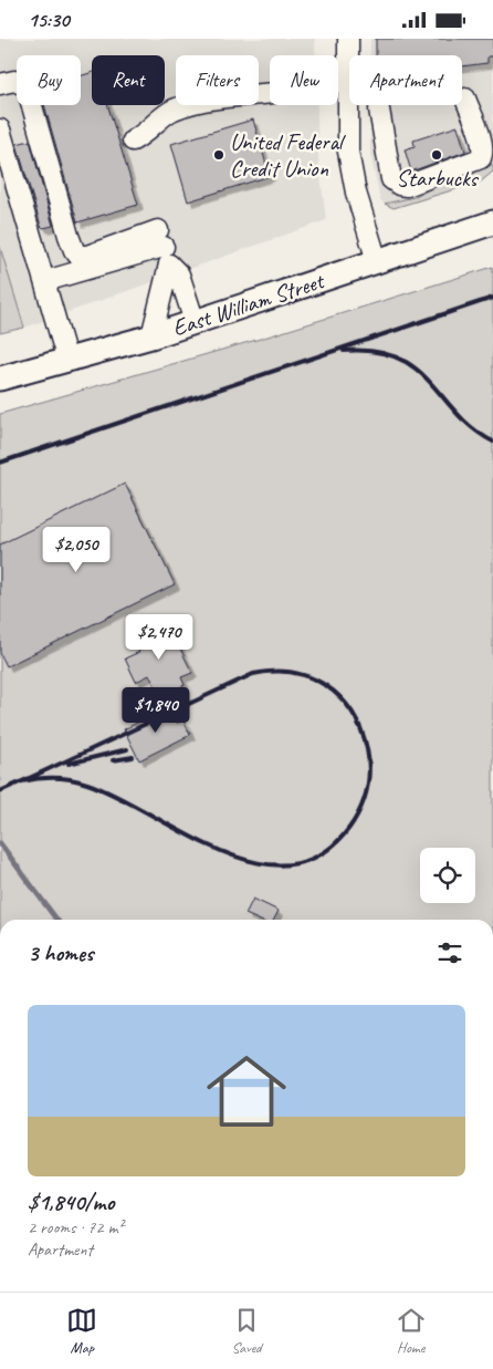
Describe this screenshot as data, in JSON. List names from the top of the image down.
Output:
{
  "streets": {
    "main road": ["East William Street"]
  },
  "places": ["United Federal Credit Union", "Starbucks"],
  "page": {
    "status": "15:30",
    "chip": [
      "Buy",
      "Rent",
      "Filters",
      "New",
      "Apartment"
    ],
    "price": ["$2,050", "$2,470", "$1,840"],
    "heading": "3 homes",
    "list": [
      {
        "name": "$1,840/mo",
        "note": "2 rooms · 72 m² · Apartment"
      }
    ],
    "tabs": ["Map", "Saved", "Home"]
  }
}
